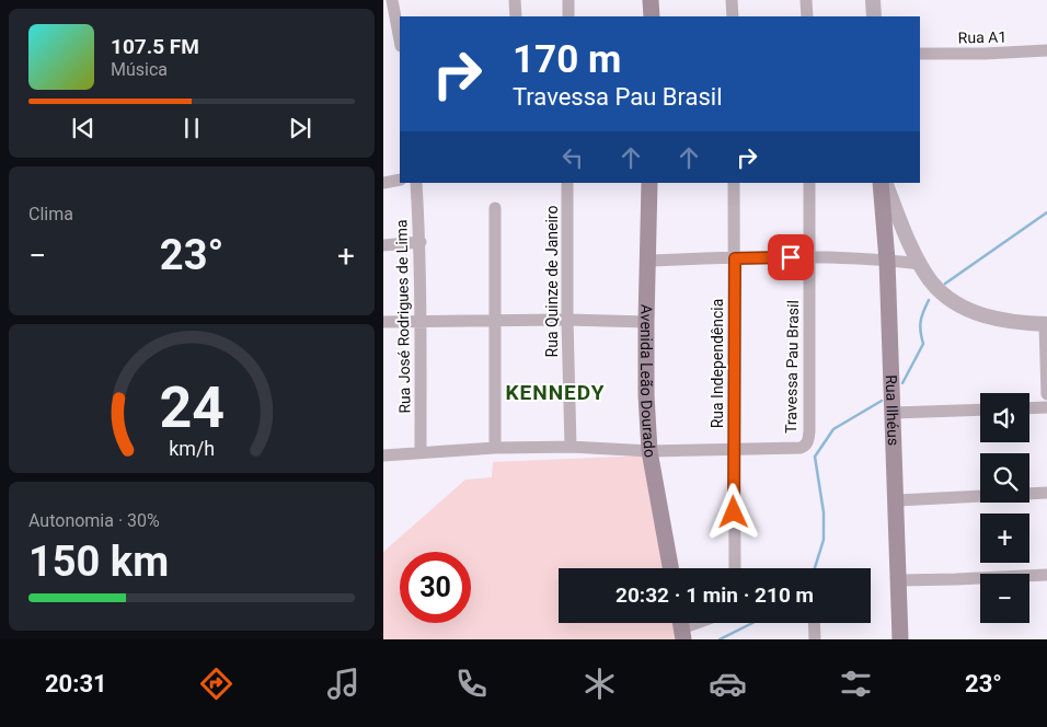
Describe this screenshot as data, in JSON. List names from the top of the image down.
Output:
{
  "streets": {
    "main road": ["Avenida Leão Dourado", "Rua Ilhéus"],
    "street": [
      "Rua A1",
      "Rua Quinze de Janeiro",
      "Rua José Rodrigues de Lima",
      "Rua Independência",
      "Travessa Pau Brasil"
    ]
  },
  "crossings": [
    ["Rua Independência", "Travessa Pau Brasil"]
  ],
  "districts": ["KENNEDY"],
  "page": {
    "turn": ["170 m", "Travessa Pau Brasil"],
    "song": ["107.5 FM", "Música"],
    "tile": [
      "Clima",
      ["Autonomia · 30%", "150 km"]
    ],
    "heat": ["−", "23°", "+"],
    "map_buttons": ["+", "−"],
    "limit": "30",
    "trip": "20:32 · 1 min · 210 m",
    "tabs": ["20:31", "23°"],
    "gauge": ["24", "km/h"]
  }
}
